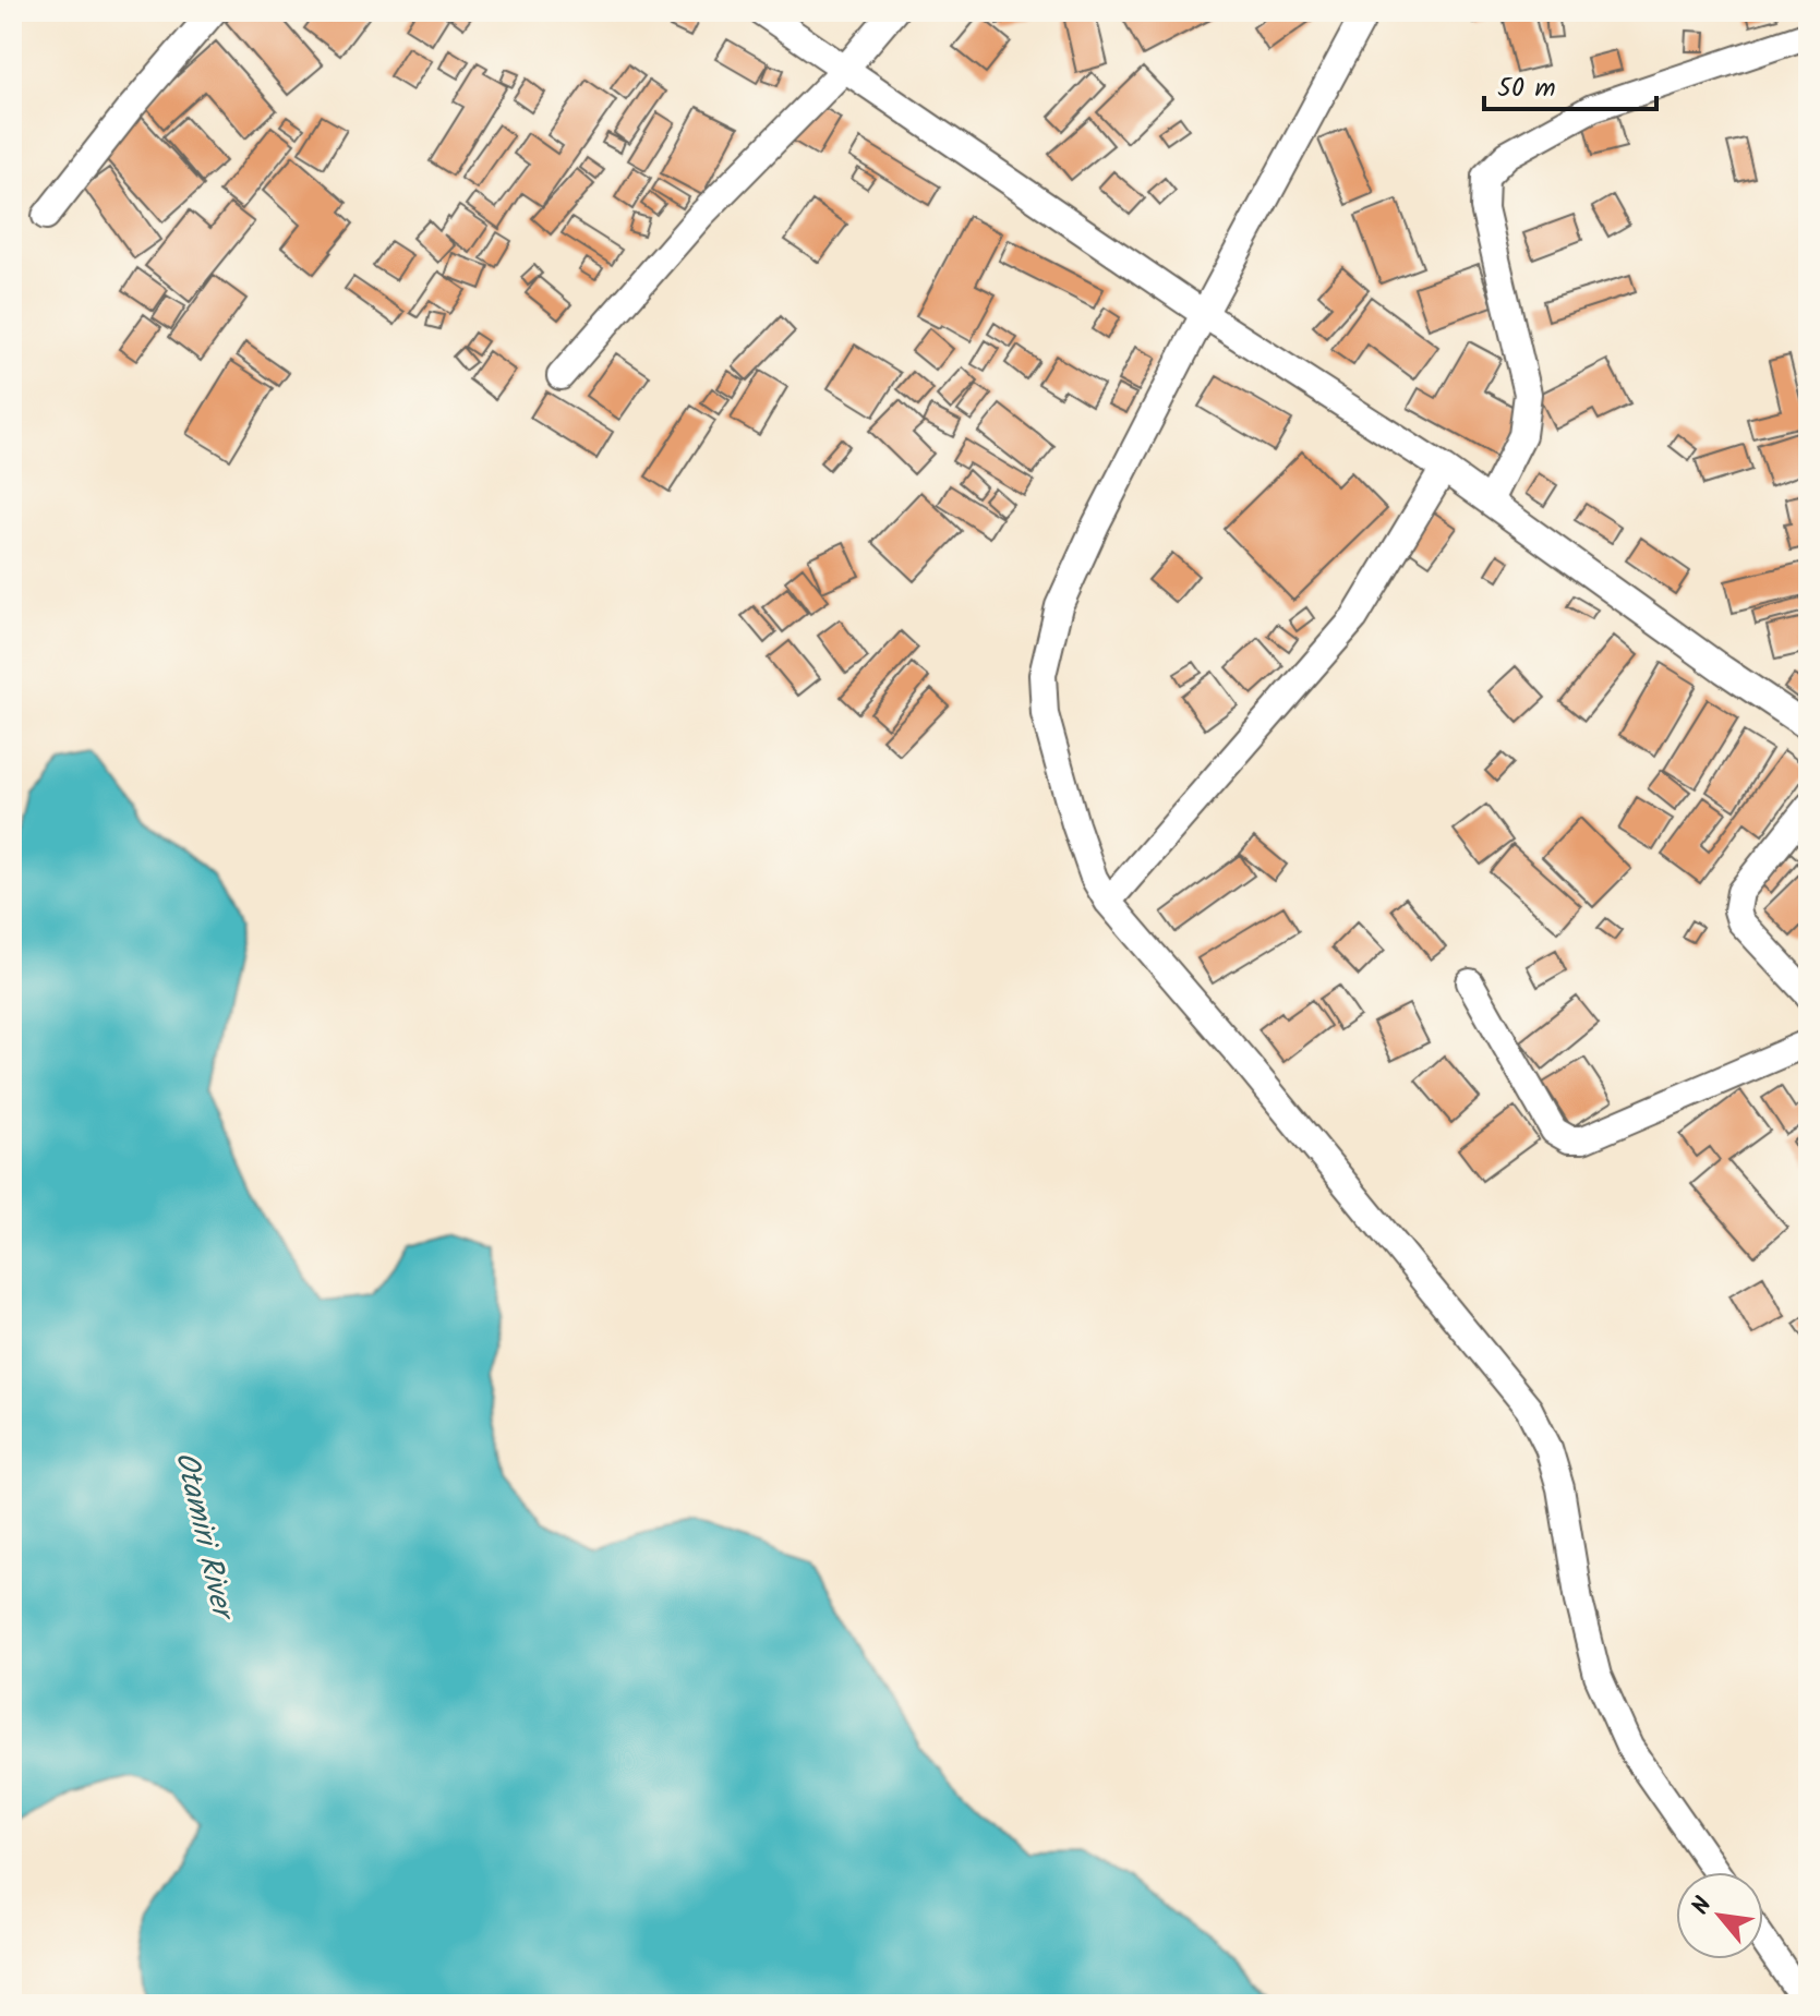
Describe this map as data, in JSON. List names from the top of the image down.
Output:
{
  "water": ["Otamiri River"],
  "scale_bar": "50 m",
  "north": "top left"
}
